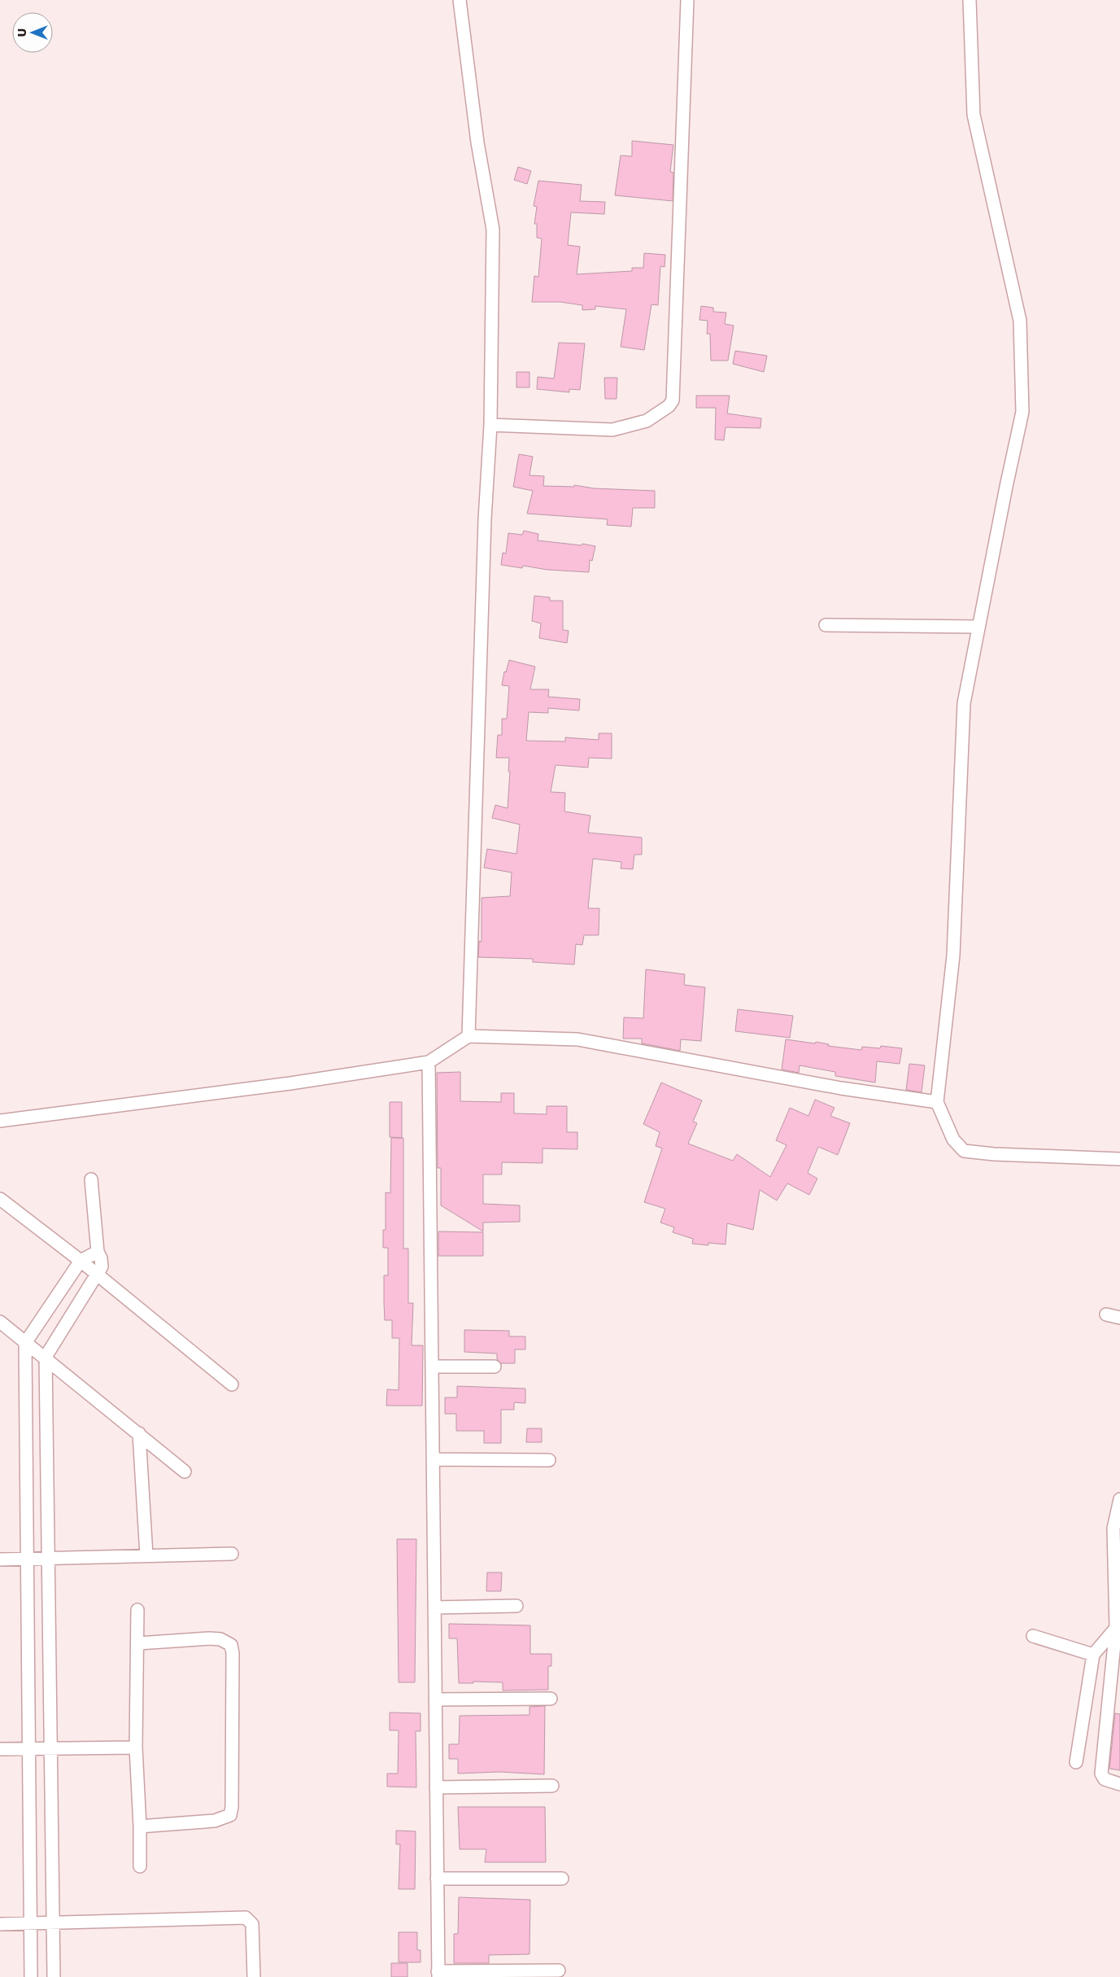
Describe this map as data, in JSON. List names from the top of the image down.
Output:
{
  "north": "left"
}
